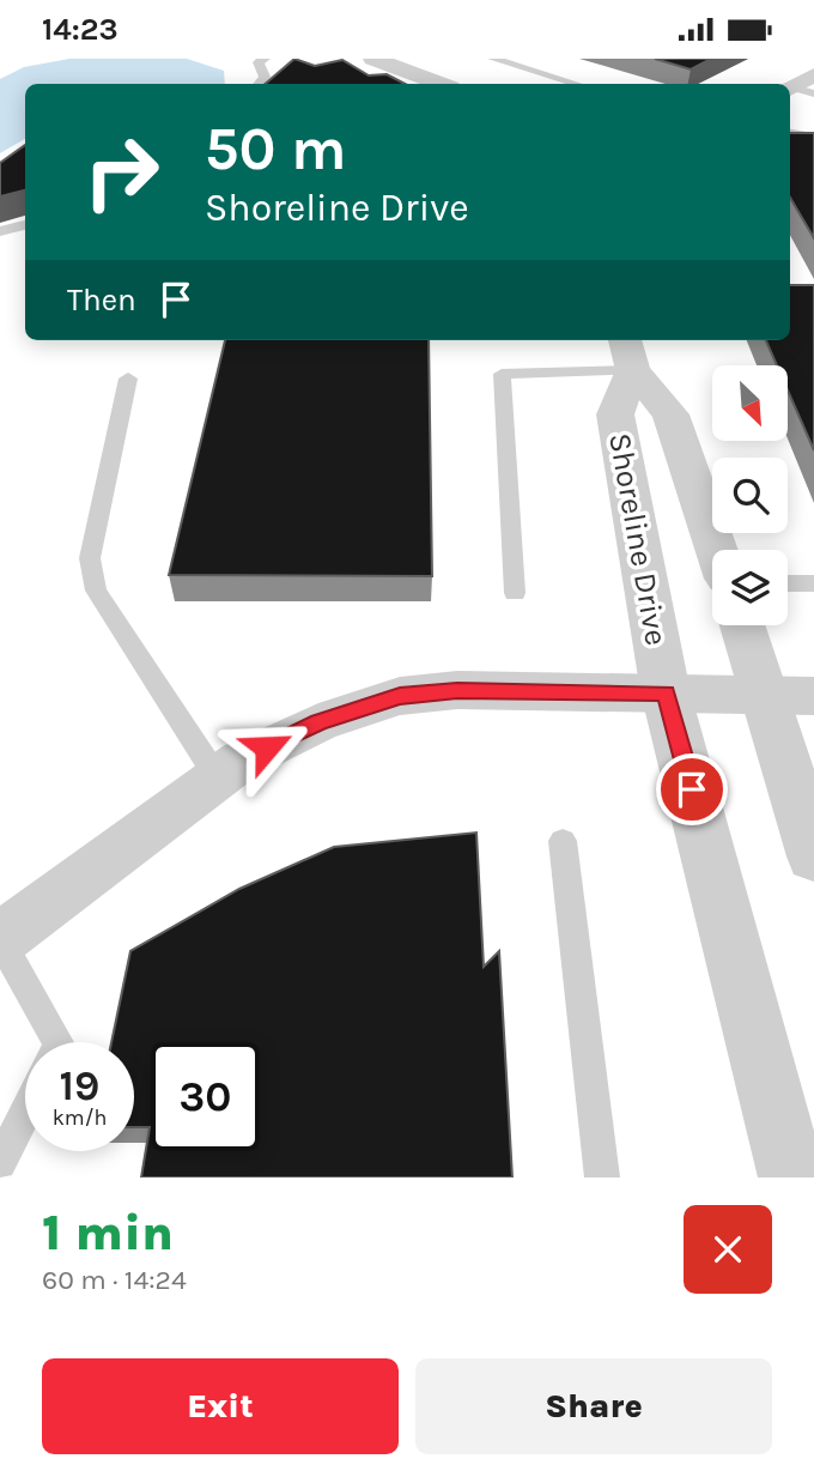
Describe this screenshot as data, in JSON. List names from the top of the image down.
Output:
{
  "streets": {
    "street": ["Shoreline Drive"]
  },
  "north": "bottom right",
  "page": {
    "status": "14:23",
    "turn": ["50 m", "Shoreline Drive"],
    "then": "Then",
    "speed": "19 km/h",
    "limit": "30",
    "heading": ["1 min", "60 m · 14:24"],
    "buttons": ["Exit", "Share"]
  }
}
